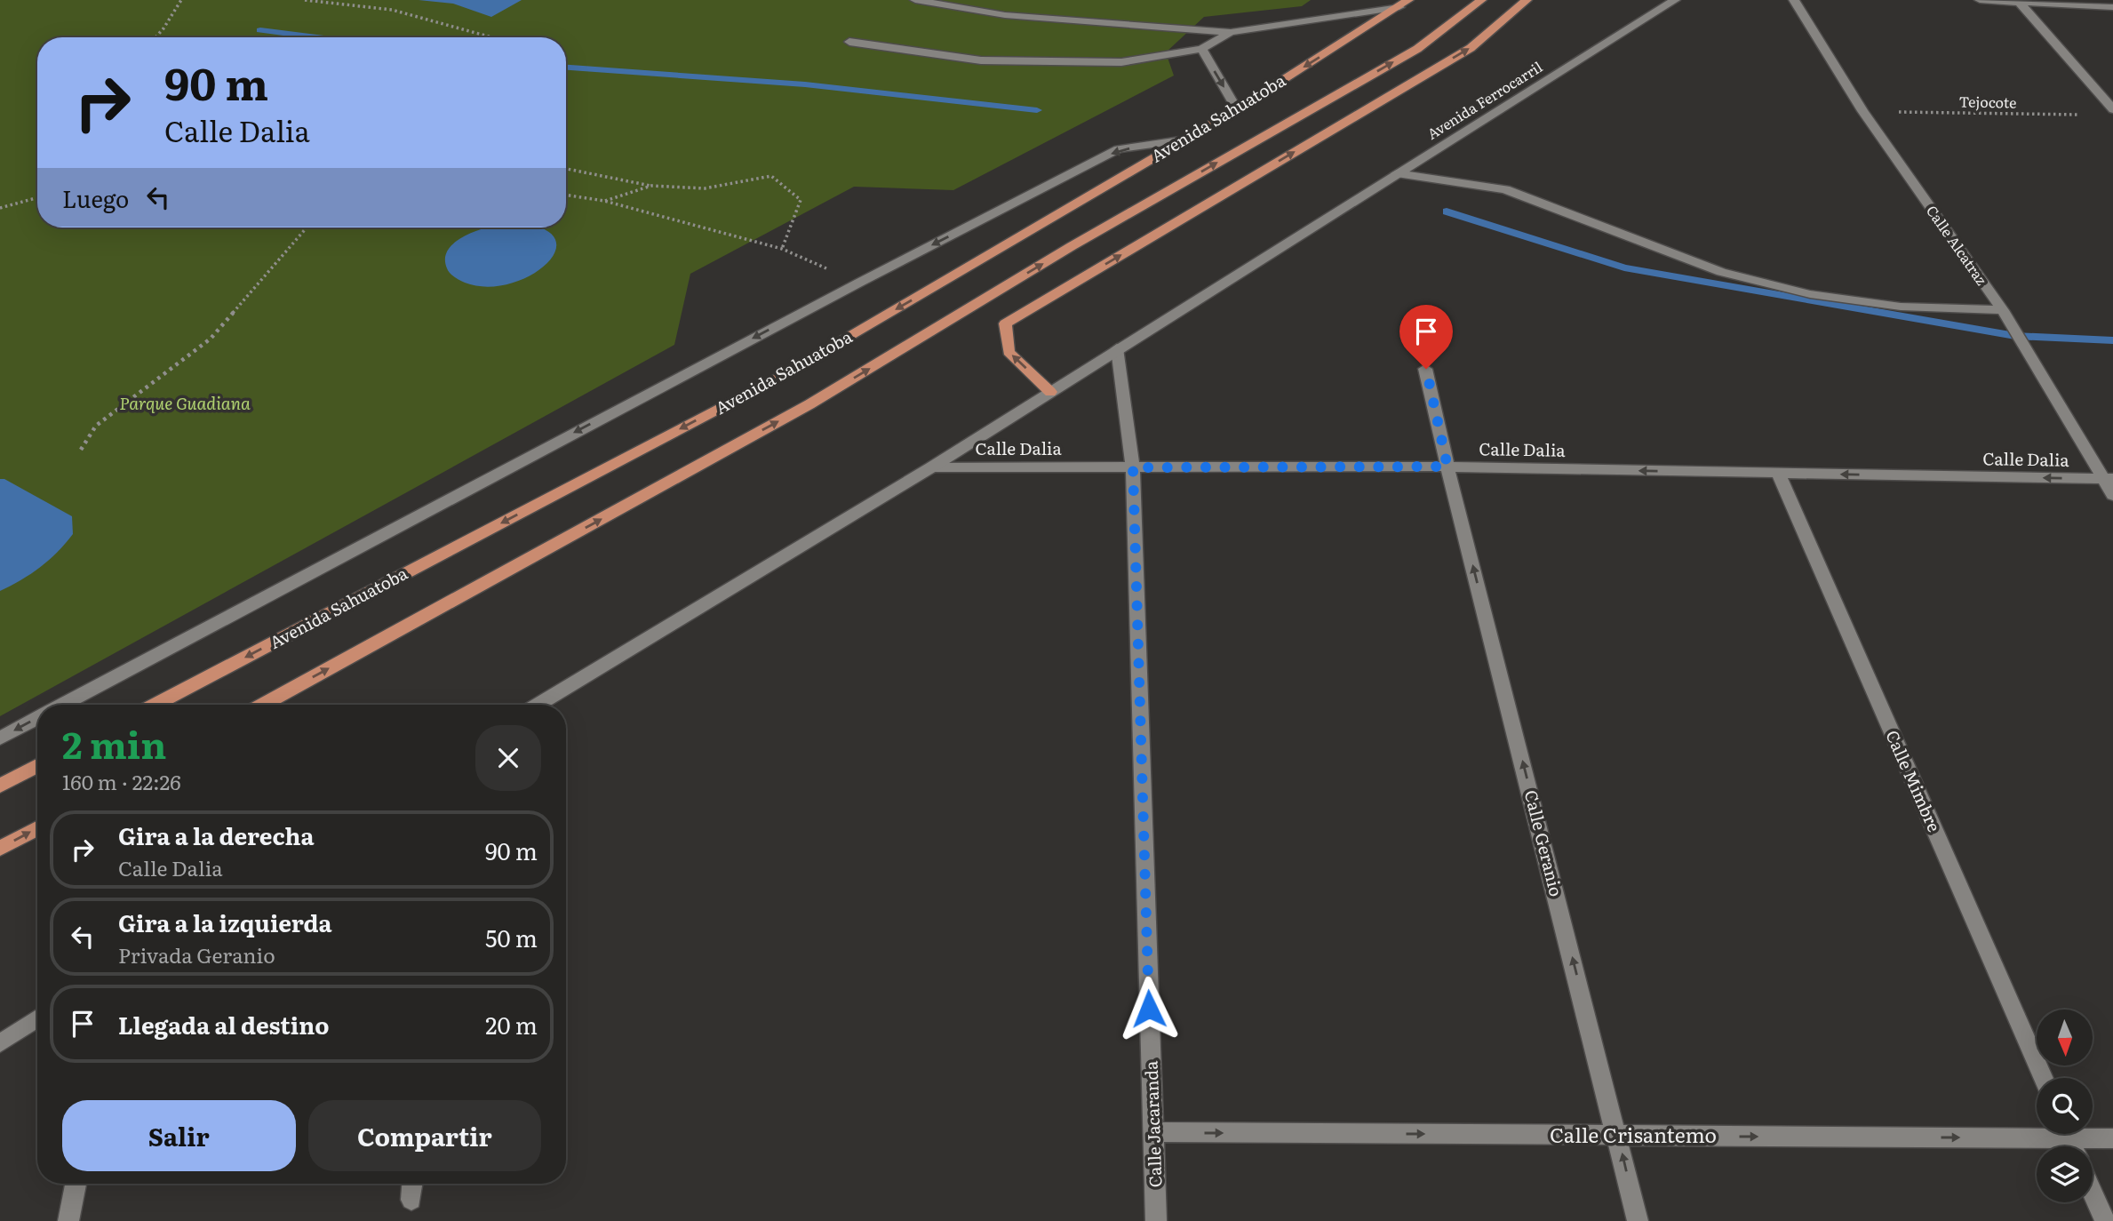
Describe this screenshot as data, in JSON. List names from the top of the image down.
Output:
{
  "streets": {
    "main road": ["Avenida Sahuatoba"],
    "street": [
      "Avenida Ferrocarril",
      "Calle Alcatraz",
      "Calle Dalia",
      "Calle Mimbre",
      "Calle Geranio",
      "Calle Jacaranda",
      "Calle Crisantemo"
    ],
    "path": ["Tejocote"]
  },
  "crossings": [
    ["Avenida Ferrocarril", "Calle Jacaranda"],
    ["Tejocote", "Calle Alcatraz"],
    ["Calle Alcatraz", "Calle Dalia"],
    ["Calle Dalia", "Calle Mimbre"],
    ["Calle Dalia", "Calle Geranio"],
    ["Calle Dalia", "Calle Jacaranda"],
    ["Calle Geranio", "Calle Crisantemo"],
    ["Calle Jacaranda", "Calle Crisantemo"]
  ],
  "one_way": ["Calle Dalia", "Calle Geranio", "Calle Crisantemo"],
  "parks": ["Parque Guadiana"],
  "north": "bottom",
  "page": {
    "turn": ["90 m", "Calle Dalia"],
    "then": "Luego",
    "heading": ["2 min", "160 m · 22:26"],
    "list": [
      {
        "name": "Gira a la derecha",
        "note": "Calle Dalia",
        "value": "90 m"
      },
      {
        "name": "Gira a la izquierda",
        "note": "Privada Geranio",
        "value": "50 m"
      },
      {
        "name": "Llegada al destino",
        "value": "20 m"
      }
    ],
    "buttons": ["Salir", "Compartir"]
  }
}
